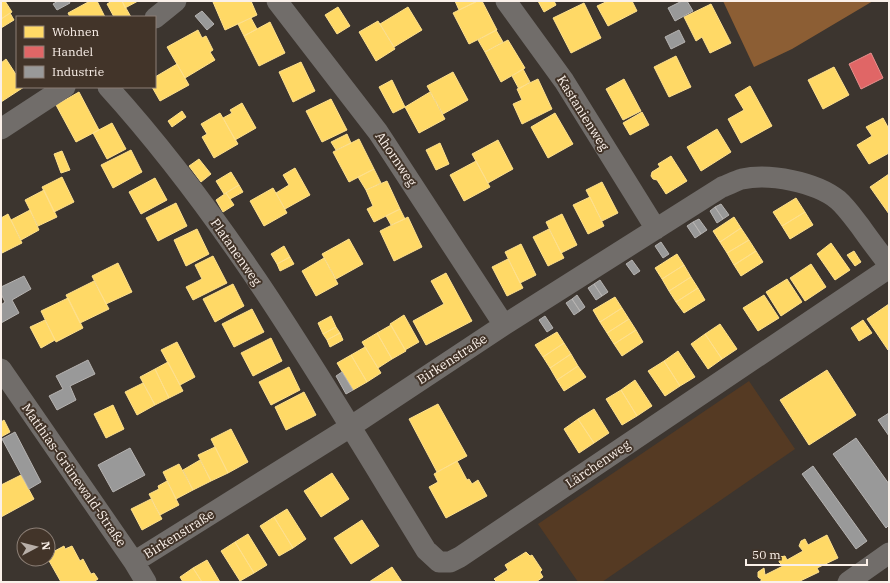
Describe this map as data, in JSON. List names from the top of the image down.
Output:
{
  "streets": {
    "street": [
      "Kastanienweg",
      "Ahornweg",
      "Platanenweg",
      "Birkenstraße",
      "Lärchenweg",
      "Matthias-Grünewald-Straße"
    ]
  },
  "crossings": [
    ["Kastanienweg", "Birkenstraße"],
    ["Ahornweg", "Birkenstraße"],
    ["Platanenweg", "Birkenstraße"],
    ["Platanenweg", "Lärchenweg"],
    ["Birkenstraße", "Lärchenweg"],
    ["Birkenstraße", "Matthias-Grünewald-Straße"]
  ],
  "legend": ["Wohnen", "Handel", "Industrie"],
  "scale_bar": "50 m",
  "north": "right"
}
